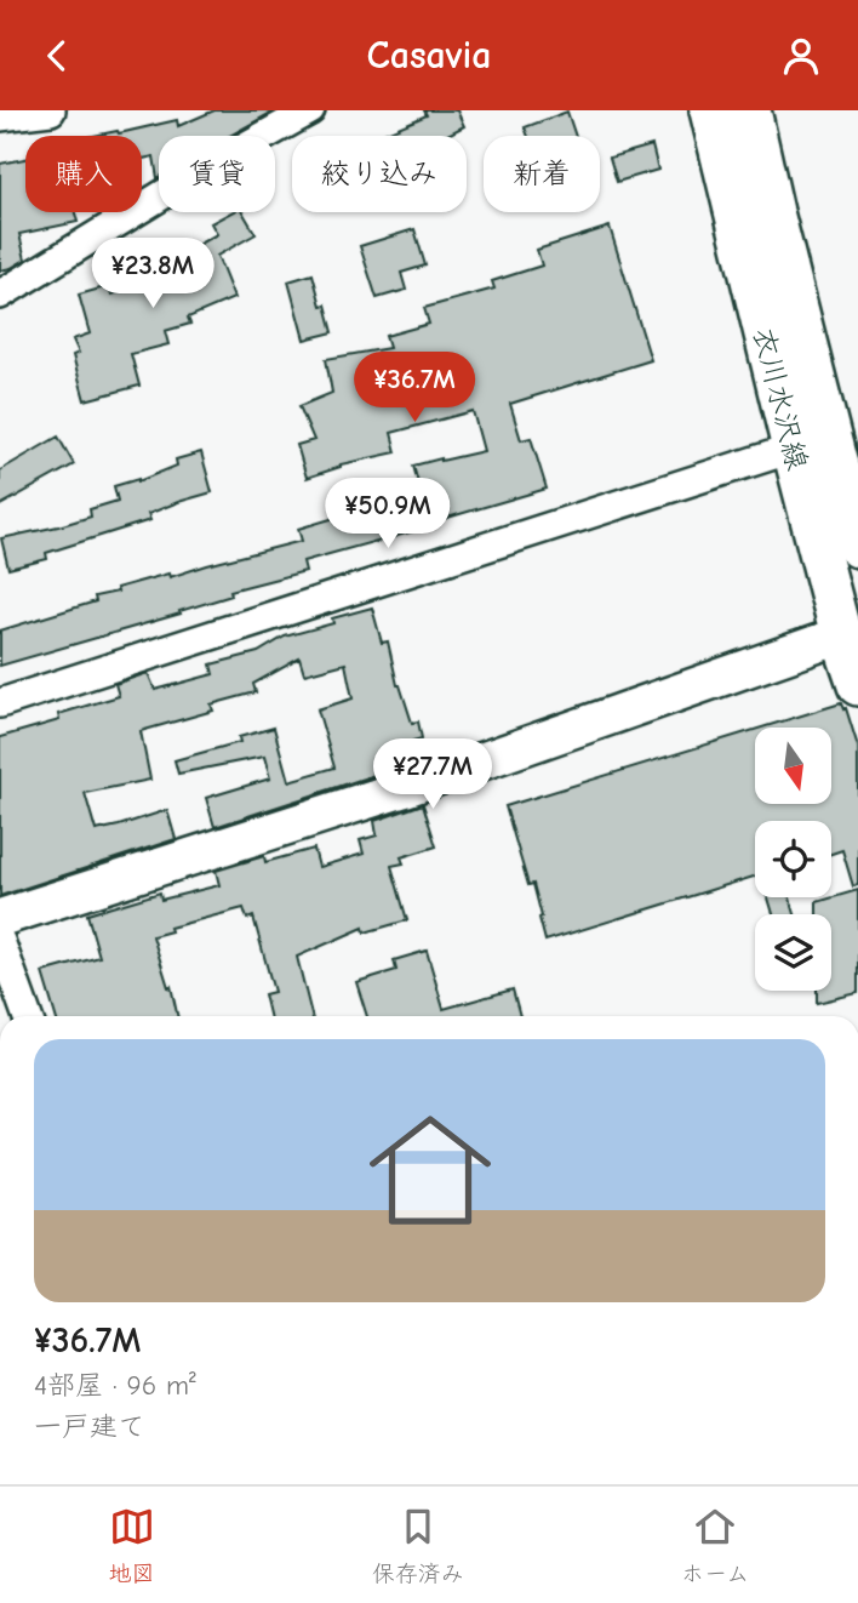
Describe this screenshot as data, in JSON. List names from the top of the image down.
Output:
{
  "streets": {
    "main road": ["衣川水沢線"]
  },
  "north": "bottom",
  "page": {
    "header": "Casavia",
    "chip": [
      "購入",
      "賃貸",
      "絞り込み",
      "新着"
    ],
    "price": [
      "¥23.8M",
      "¥36.7M",
      "¥50.9M",
      "¥27.7M"
    ],
    "list": [
      {
        "name": "¥36.7M",
        "note": "4部屋 · 96 m² · 一戸建て"
      }
    ],
    "tabs": ["地図", "保存済み", "ホーム"]
  }
}
